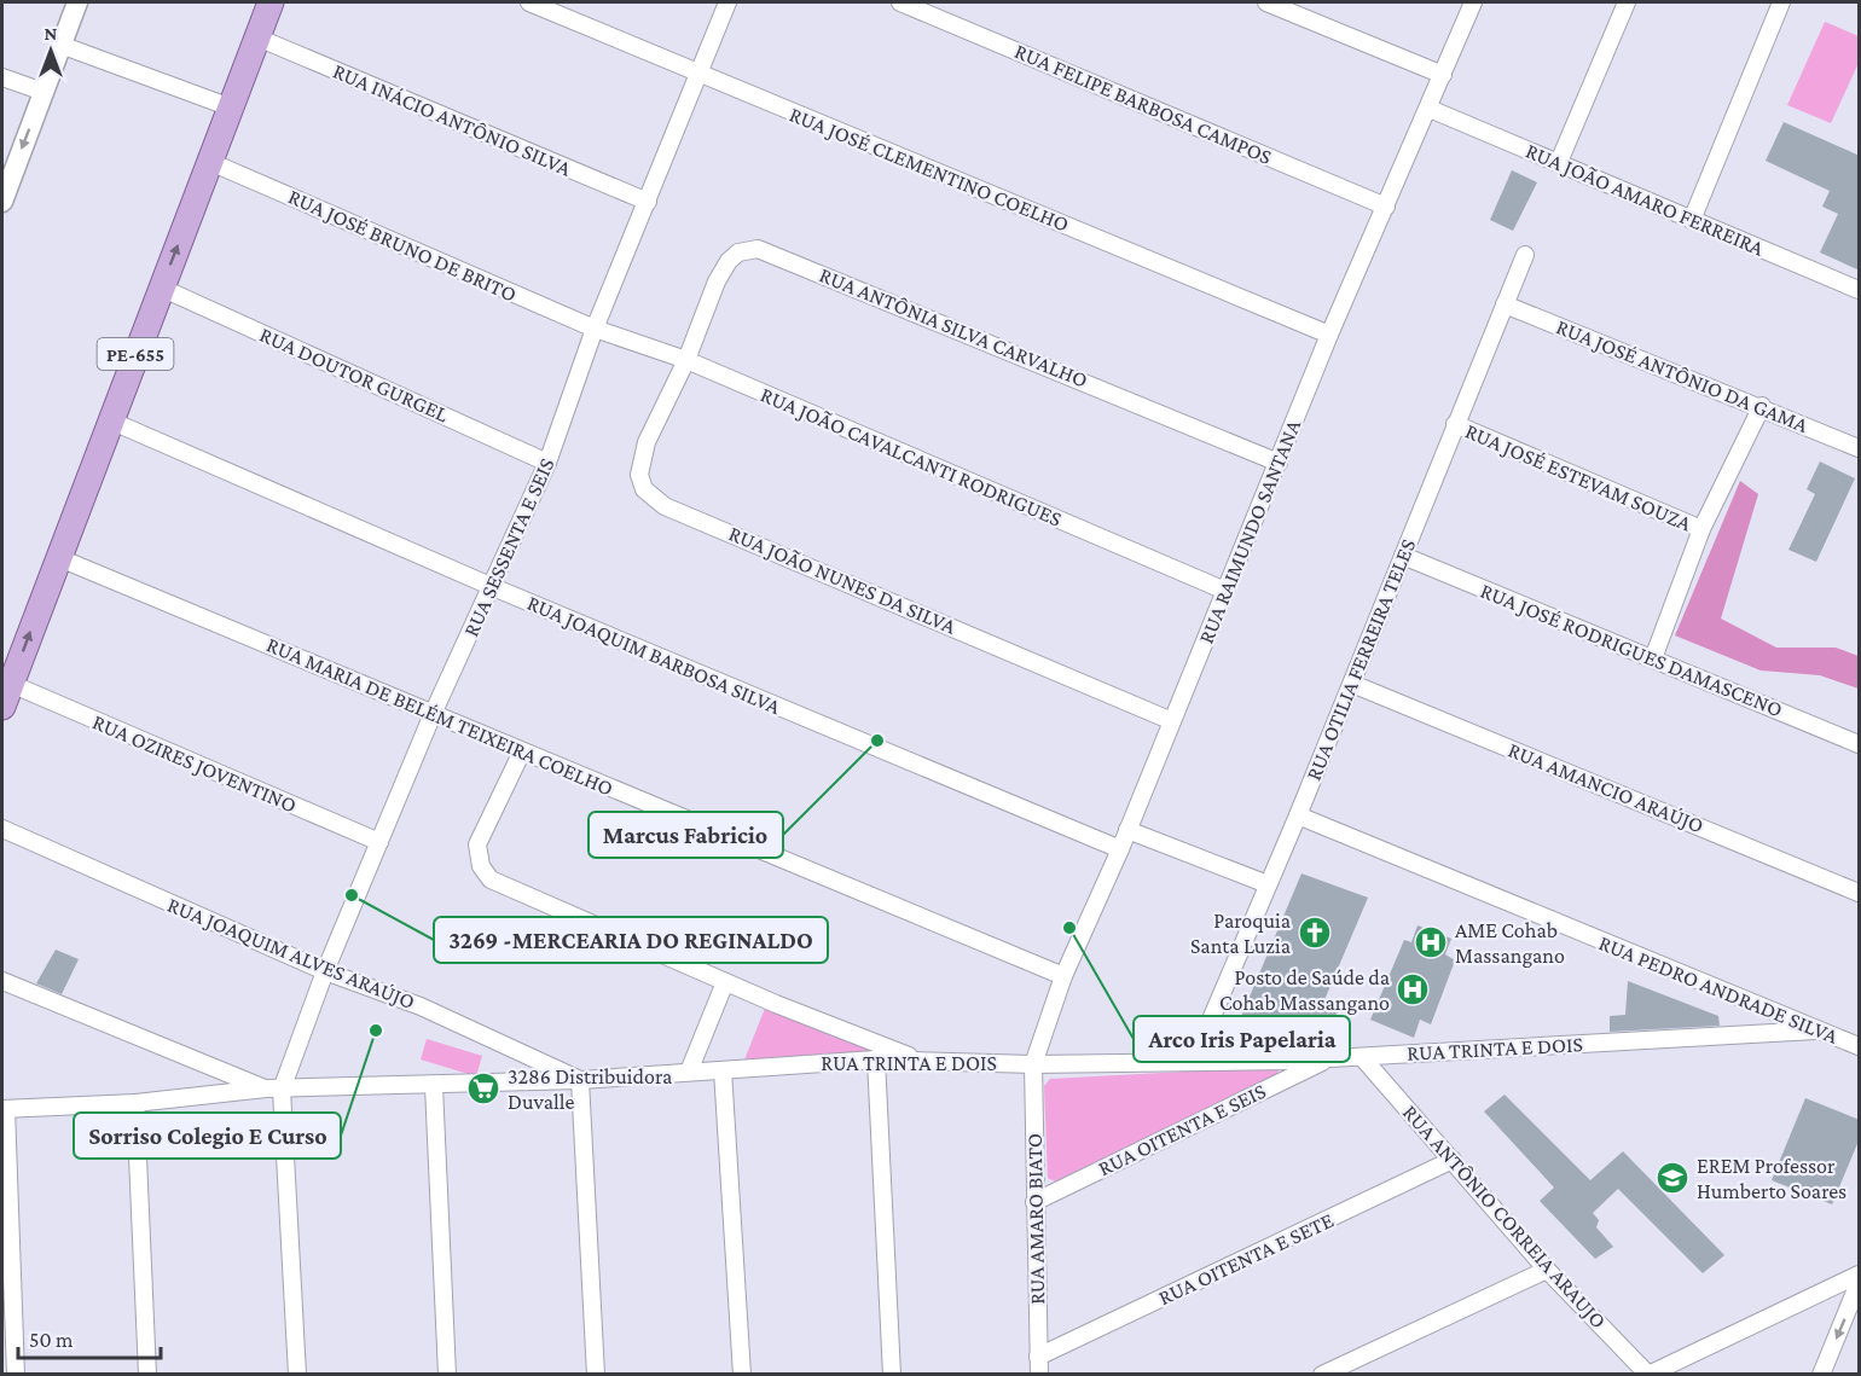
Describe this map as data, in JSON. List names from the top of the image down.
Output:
{
  "streets": {
    "main road": ["PE-655"],
    "street": [
      "RUA FELIPE BARBOSA CAMPOS",
      "RUA INÁCIO ANTÔNIO SILVA",
      "RUA JOSÉ CLEMENTINO COELHO",
      "RUA JOÃO AMARO FERREIRA",
      "RUA JOSÉ BRUNO DE BRITO",
      "RUA ANTÔNIA SILVA CARVALHO",
      "RUA DOUTOR GURGEL",
      "RUA JOSÉ ANTÔNIO DA GAMA",
      "RUA JOÃO CAVALCANTI RODRIGUES",
      "RUA JOSÉ ESTEVAM SOUZA",
      "RUA RAIMUNDO SANTANA",
      "RUA SESSENTA E SEIS",
      "RUA JOÃO NUNES DA SILVA",
      "RUA JOSÉ RODRIGUES DAMASCENO",
      "RUA JOAQUIM BARBOSA SILVA",
      "RUA OTILIA FERREIRA TELES",
      "RUA MARIA DE BELÉM TEIXEIRA COELHO",
      "RUA OZIRES JOVENTINO",
      "RUA AMANCIO ARAÚJO",
      "RUA JOAQUIM ALVES ARAÚJO",
      "RUA PEDRO ANDRADE SILVA",
      "RUA TRINTA E DOIS",
      "RUA OITENTA E SEIS",
      "RUA ANTÔNIO CORREIA ARAUJO",
      "RUA AMARO BIATO",
      "RUA OITENTA E SETE"
    ]
  },
  "crossings": [
    ["RUA FELIPE BARBOSA CAMPOS", "RUA RAIMUNDO SANTANA"],
    ["RUA INÁCIO ANTÔNIO SILVA", "PE-655"],
    ["RUA INÁCIO ANTÔNIO SILVA", "RUA SESSENTA E SEIS"],
    ["RUA JOSÉ CLEMENTINO COELHO", "RUA RAIMUNDO SANTANA"],
    ["RUA JOSÉ CLEMENTINO COELHO", "RUA SESSENTA E SEIS"],
    ["RUA JOÃO AMARO FERREIRA", "RUA RAIMUNDO SANTANA"],
    ["RUA JOSÉ BRUNO DE BRITO", "PE-655"],
    ["RUA JOSÉ BRUNO DE BRITO", "RUA JOÃO CAVALCANTI RODRIGUES"],
    ["RUA JOSÉ BRUNO DE BRITO", "RUA SESSENTA E SEIS"],
    ["RUA ANTÔNIA SILVA CARVALHO", "RUA JOÃO CAVALCANTI RODRIGUES"],
    ["RUA ANTÔNIA SILVA CARVALHO", "RUA RAIMUNDO SANTANA"],
    ["RUA ANTÔNIA SILVA CARVALHO", "RUA JOÃO NUNES DA SILVA"],
    ["PE-655", "RUA DOUTOR GURGEL"],
    ["PE-655", "RUA JOAQUIM BARBOSA SILVA"],
    ["PE-655", "RUA MARIA DE BELÉM TEIXEIRA COELHO"],
    ["PE-655", "RUA OZIRES JOVENTINO"],
    ["RUA DOUTOR GURGEL", "RUA SESSENTA E SEIS"],
    ["RUA JOSÉ ANTÔNIO DA GAMA", "RUA OTILIA FERREIRA TELES"],
    ["RUA JOÃO CAVALCANTI RODRIGUES", "RUA RAIMUNDO SANTANA"],
    ["RUA JOÃO CAVALCANTI RODRIGUES", "RUA SESSENTA E SEIS"],
    ["RUA JOÃO CAVALCANTI RODRIGUES", "RUA JOÃO NUNES DA SILVA"],
    ["RUA JOSÉ ESTEVAM SOUZA", "RUA OTILIA FERREIRA TELES"],
    ["RUA RAIMUNDO SANTANA", "RUA JOÃO NUNES DA SILVA"],
    ["RUA RAIMUNDO SANTANA", "RUA JOAQUIM BARBOSA SILVA"],
    ["RUA RAIMUNDO SANTANA", "RUA MARIA DE BELÉM TEIXEIRA COELHO"],
    ["RUA RAIMUNDO SANTANA", "RUA TRINTA E DOIS"],
    ["RUA RAIMUNDO SANTANA", "RUA AMARO BIATO"],
    ["RUA SESSENTA E SEIS", "RUA JOAQUIM BARBOSA SILVA"],
    ["RUA SESSENTA E SEIS", "RUA MARIA DE BELÉM TEIXEIRA COELHO"],
    ["RUA SESSENTA E SEIS", "RUA OZIRES JOVENTINO"],
    ["RUA SESSENTA E SEIS", "RUA JOAQUIM ALVES ARAÚJO"],
    ["RUA SESSENTA E SEIS", "RUA TRINTA E DOIS"],
    ["RUA JOSÉ RODRIGUES DAMASCENO", "RUA OTILIA FERREIRA TELES"],
    ["RUA OTILIA FERREIRA TELES", "RUA AMANCIO ARAÚJO"],
    ["RUA OTILIA FERREIRA TELES", "RUA PEDRO ANDRADE SILVA"],
    ["RUA OTILIA FERREIRA TELES", "RUA TRINTA E DOIS"],
    ["RUA JOAQUIM ALVES ARAÚJO", "RUA TRINTA E DOIS"],
    ["RUA PEDRO ANDRADE SILVA", "RUA TRINTA E DOIS"],
    ["RUA TRINTA E DOIS", "RUA OITENTA E SEIS"],
    ["RUA TRINTA E DOIS", "RUA ANTÔNIO CORREIA ARAUJO"],
    ["RUA TRINTA E DOIS", "RUA AMARO BIATO"],
    ["RUA OITENTA E SEIS", "RUA AMARO BIATO"],
    ["RUA ANTÔNIO CORREIA ARAUJO", "RUA OITENTA E SETE"],
    ["RUA AMARO BIATO", "RUA OITENTA E SETE"]
  ],
  "places": {
    "other": [
      "Marcus Fabricio",
      "3269 -MERCEARIA DO REGINALDO",
      "Arco Iris Papelaria",
      "Sorriso Colegio E Curso"
    ],
    "church": ["Paroquia Santa Luzia"],
    "hospital": ["AME Cohab Massangano", "Posto de Saúde da Cohab Massangano"],
    "supermarket": ["3286 Distribuidora Duvalle"],
    "school or university": ["EREM Professor Humberto Soares"]
  },
  "scale_bar": "50 m",
  "north": "top"
}
